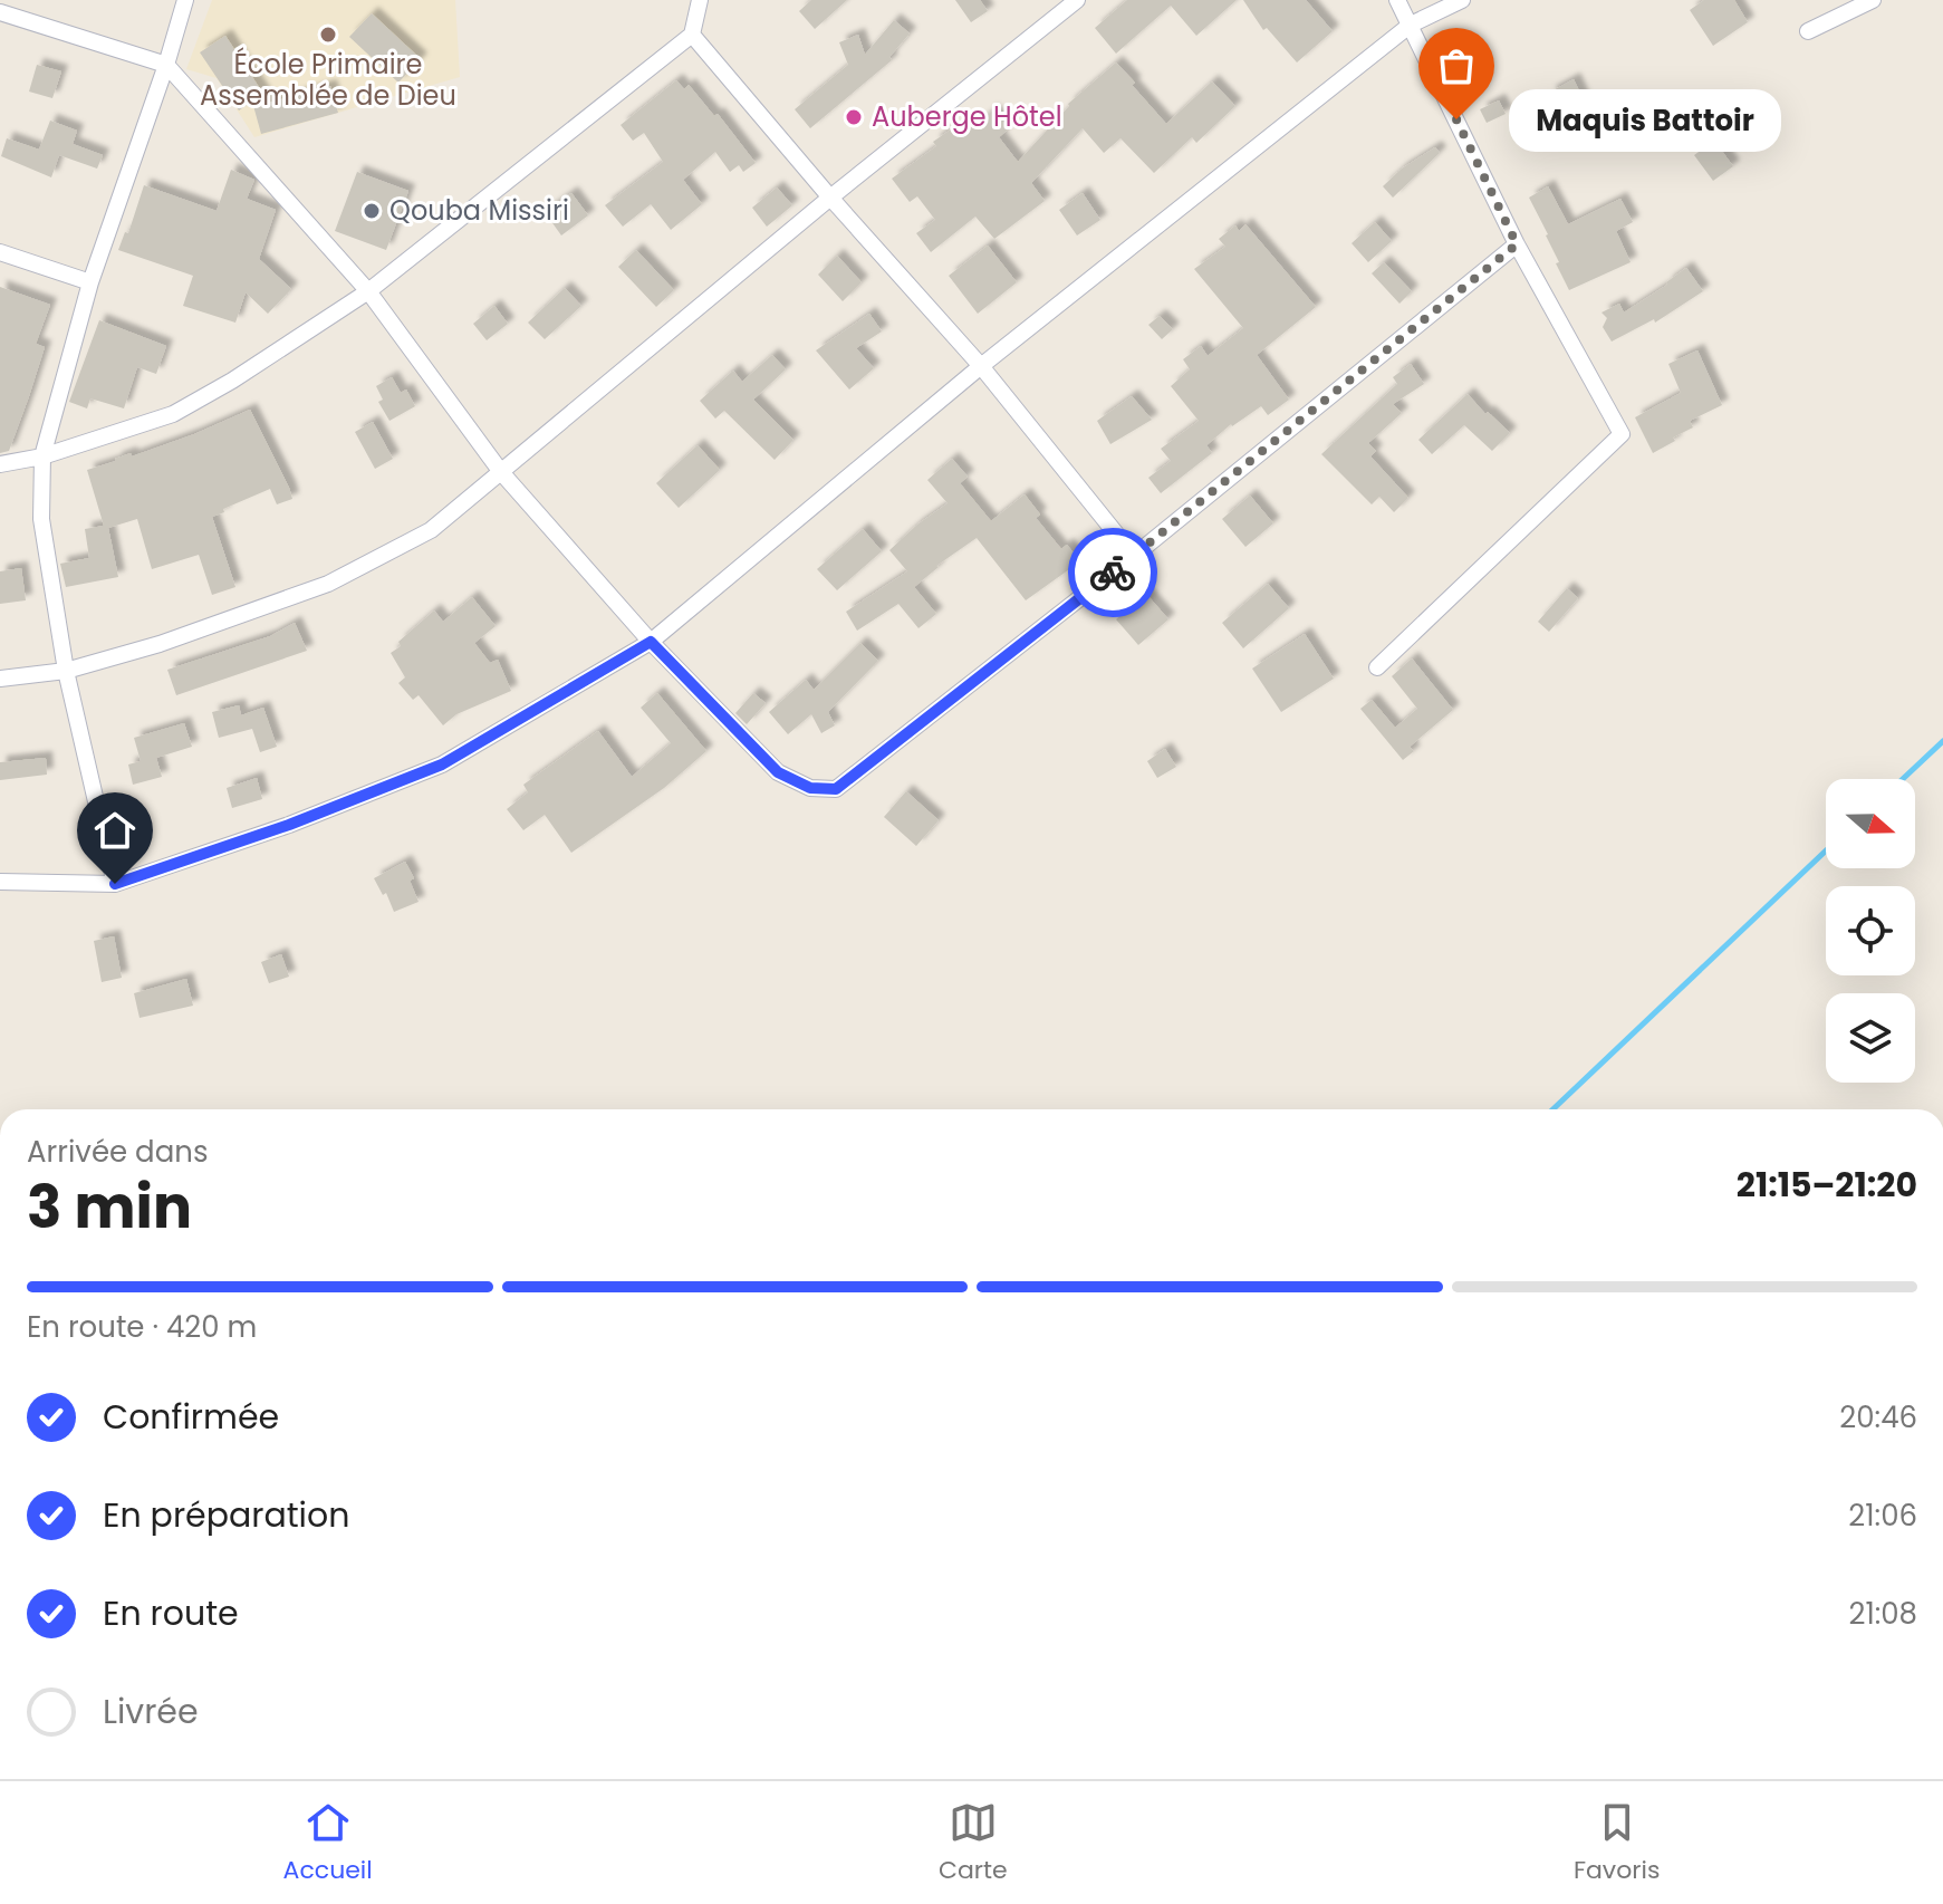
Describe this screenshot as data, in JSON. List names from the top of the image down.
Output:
{
  "places": [
    "École Primaire Assemblée de Dieu",
    "Auberge Hôtel",
    "Maquis Battoir",
    "Qouba Missiri"
  ],
  "north": "right",
  "page": {
    "bubble": "Maquis Battoir",
    "heading": ["3 min", "Arrivée dans", "21:15–21:20"],
    "bar": "En route · 420 m",
    "list": [
      ["Confirmée", "20:46"],
      ["En préparation", "21:06"],
      ["En route", "21:08"],
      "Livrée"
    ],
    "tabs": ["Accueil", "Carte", "Favoris"]
  }
}
